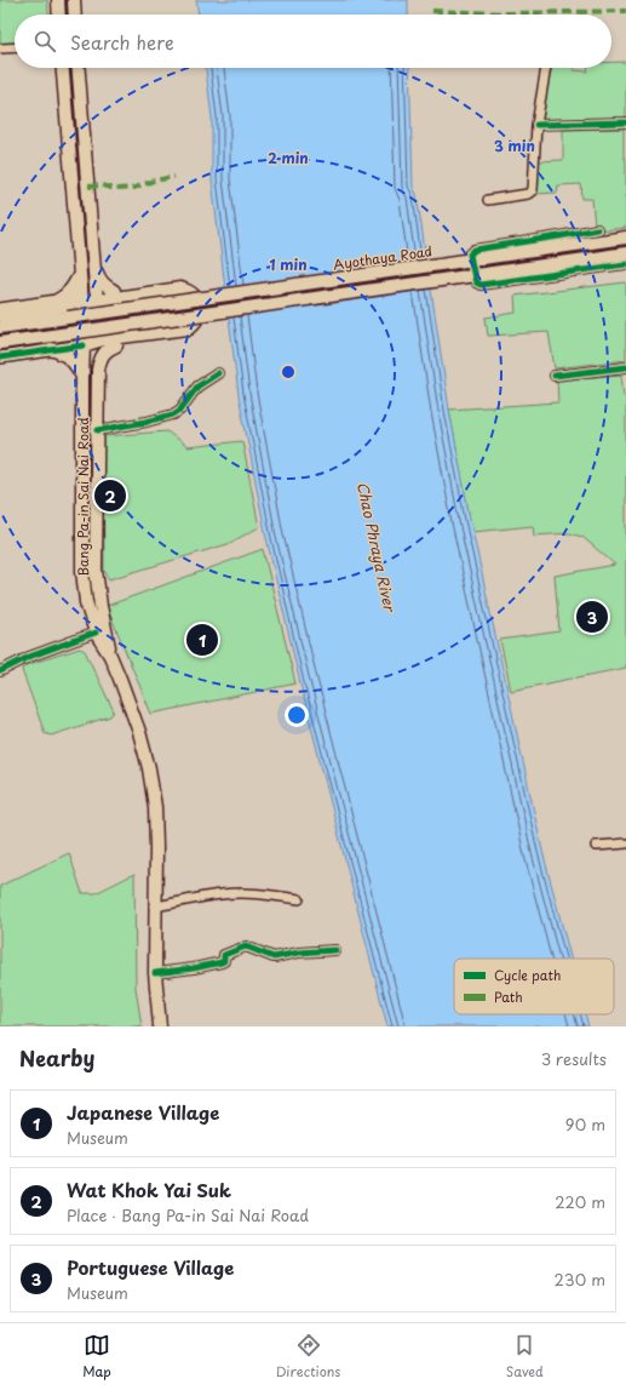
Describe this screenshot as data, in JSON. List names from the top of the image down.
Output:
{
  "streets": {
    "main road": ["Ayothaya Road", "Bang Pa-in Sai Nai Road"]
  },
  "water": ["Chao Phraya River"],
  "legend": ["Cycle path", "Path"],
  "page": {
    "search": "Search here",
    "pins": ["2", "3", "1"],
    "heading": ["Nearby", "3 results"],
    "list": [
      {
        "mark": "1",
        "name": "Japanese Village",
        "note": "Museum",
        "value": "90 m"
      },
      {
        "mark": "2",
        "name": "Wat Khok Yai Suk",
        "note": "Place · Bang Pa-in Sai Nai Road",
        "value": "220 m"
      },
      {
        "mark": "3",
        "name": "Portuguese Village",
        "note": "Museum",
        "value": "230 m"
      }
    ],
    "nav": ["Map", "Directions", "Saved"]
  },
  "rings": ["3 min", "2 min", "1 min"]
}
